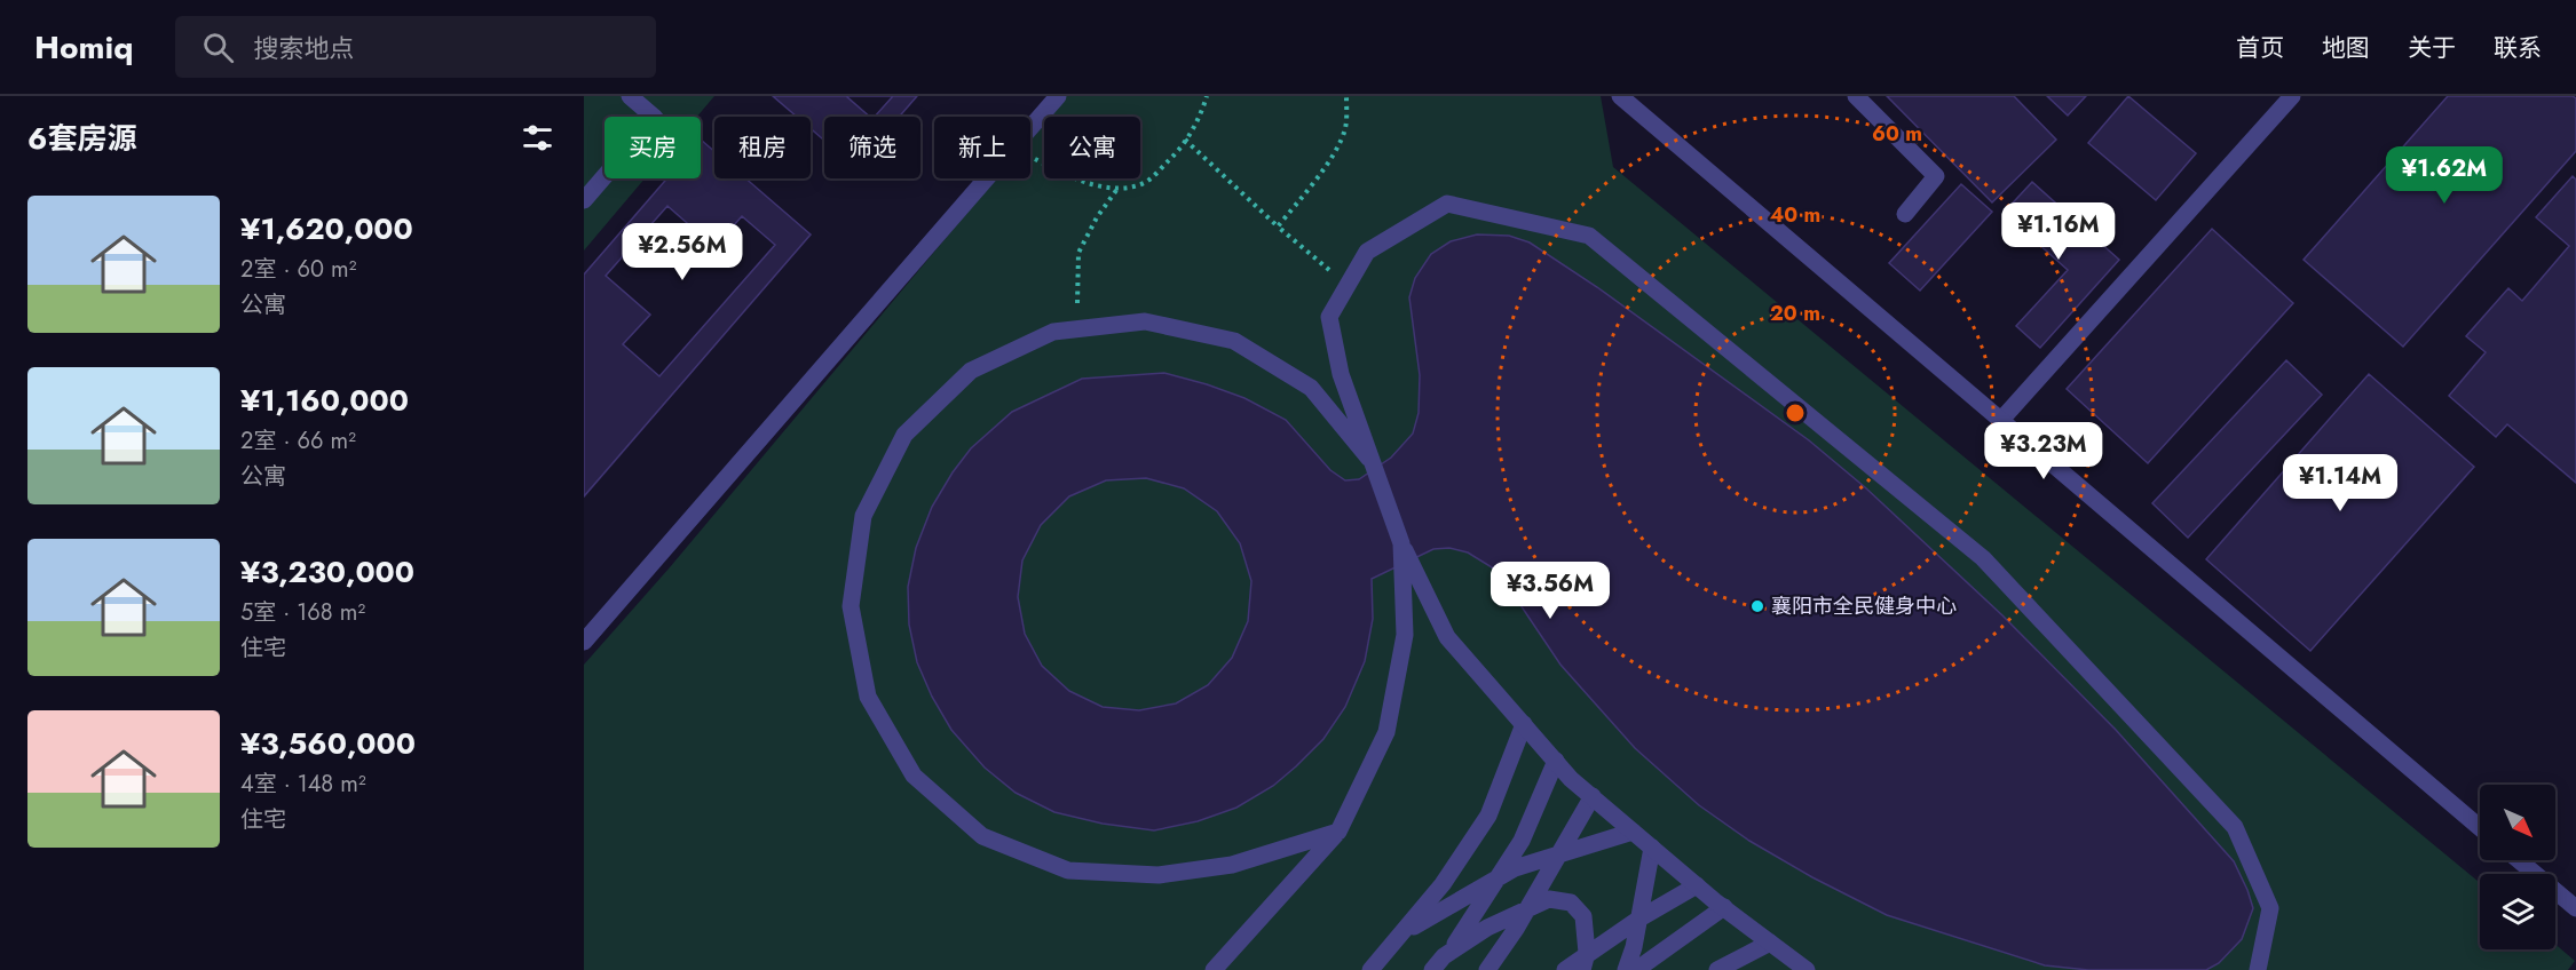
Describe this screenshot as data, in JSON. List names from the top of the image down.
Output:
{
  "places": ["襄阳市全民健身中心"],
  "north": "bottom right",
  "page": {
    "header": "Homiq",
    "search": "搜索地点",
    "nav": [
      "首页",
      "地图",
      "关于",
      "联系"
    ],
    "heading": "6套房源",
    "chip": [
      "买房",
      "租房",
      "筛选",
      "新上",
      "公寓"
    ],
    "price": [
      "¥1.62M",
      "¥1.16M",
      "¥2.56M",
      "¥3.23M",
      "¥1.14M",
      "¥3.56M"
    ],
    "list": [
      {
        "name": "¥1,620,000",
        "note": "2室 · 60 m² · 公寓"
      },
      {
        "name": "¥1,160,000",
        "note": "2室 · 66 m² · 公寓"
      },
      {
        "name": "¥3,230,000",
        "note": "5室 · 168 m² · 住宅"
      },
      {
        "name": "¥3,560,000",
        "note": "4室 · 148 m² · 住宅"
      }
    ]
  },
  "rings": ["60 m", "40 m", "20 m"]
}
